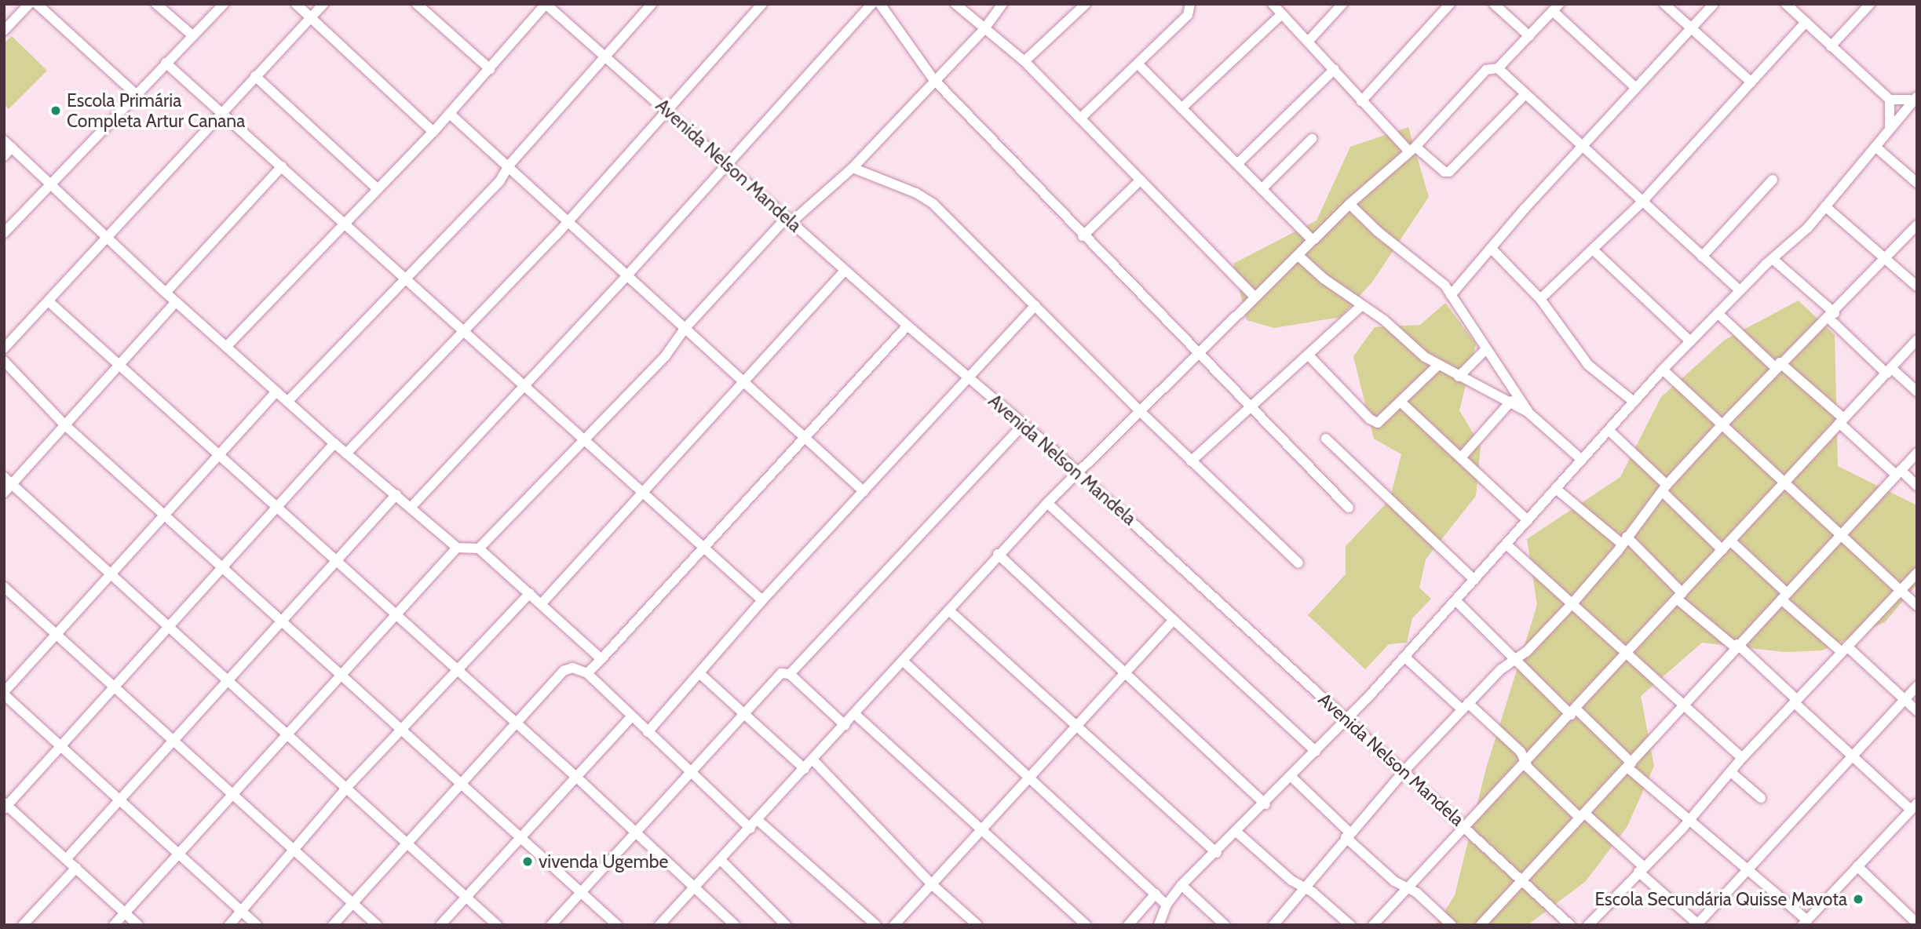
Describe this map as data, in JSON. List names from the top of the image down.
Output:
{
  "streets": {
    "street": ["Avenida Nelson Mandela"]
  },
  "places": ["Escola Primária Completa Artur Canana", "vivenda Ugembe", "Escola Secundária Quisse Mavota"]
}
